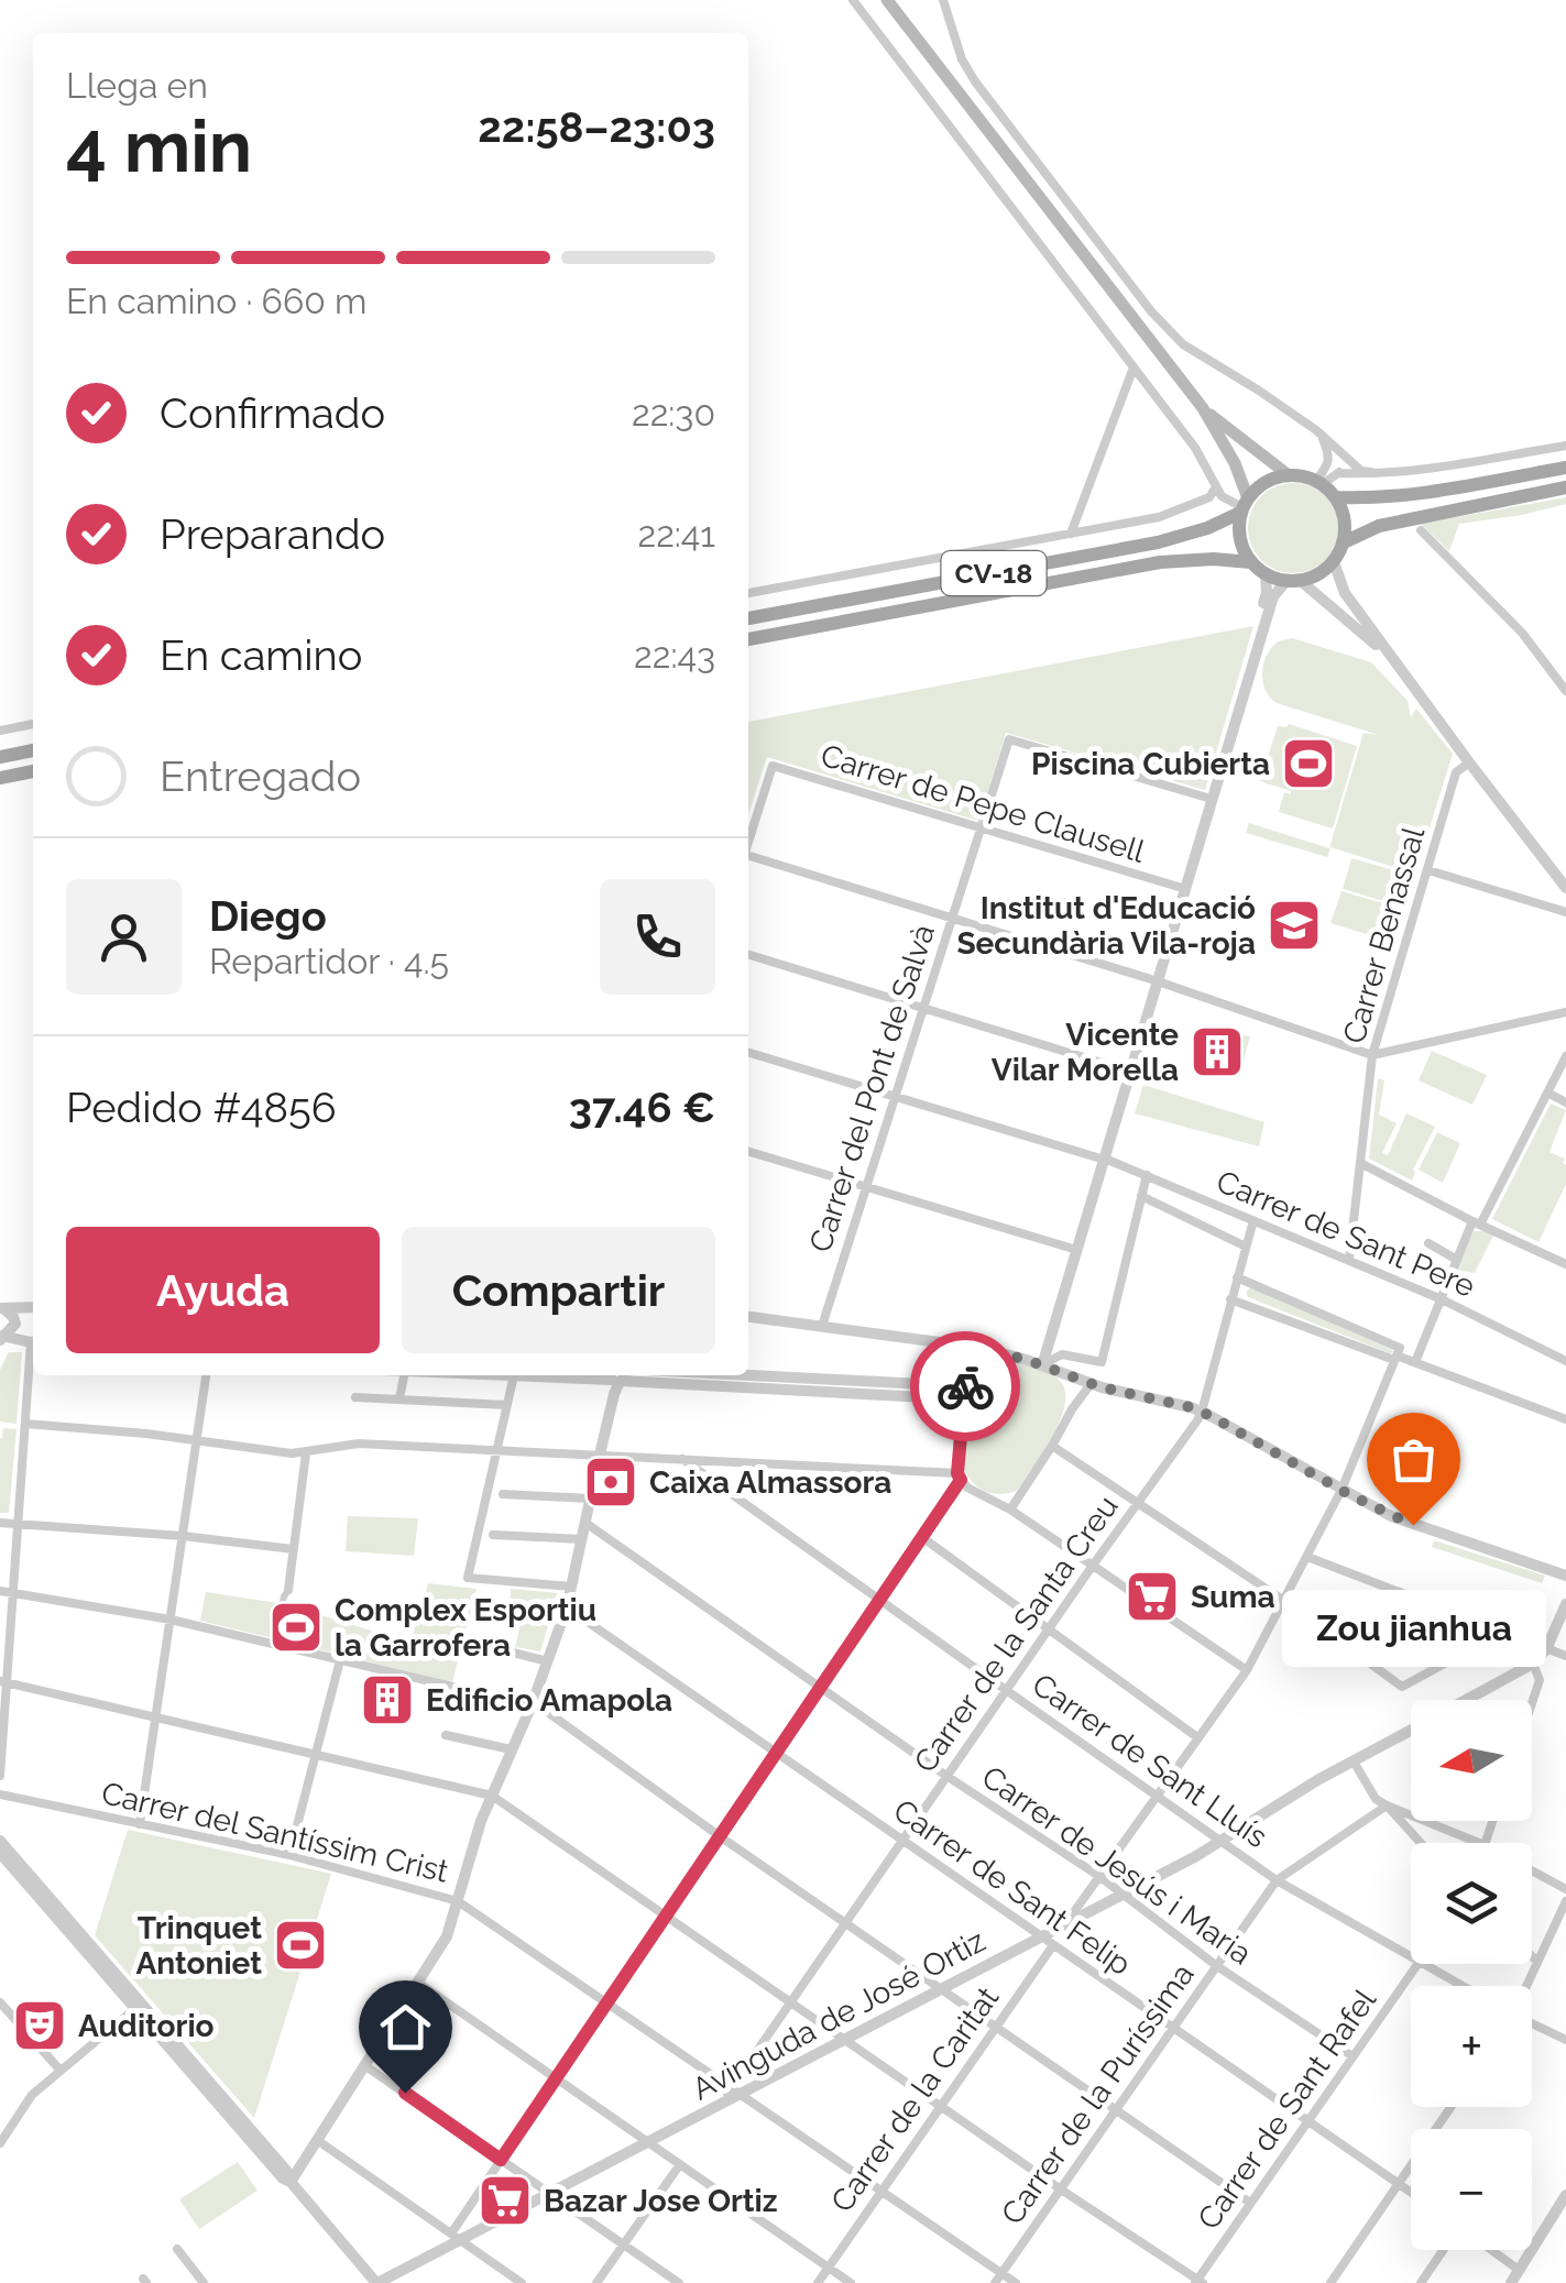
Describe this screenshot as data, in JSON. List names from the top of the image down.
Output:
{
  "streets": {
    "main road": ["CV-18"],
    "street": [
      "Carrer de Pepe Clausell",
      "Carrer Benassal",
      "Carrer del Pont de Salvà",
      "Carrer de Sant Pere",
      "Carrer de la Santa Creu",
      "Carrer de Sant Lluís",
      "Carrer del Santíssim Crist",
      "Carrer de Jesús i Maria",
      "Carrer de Sant Felip",
      "Avinguda de José Ortiz",
      "Carrer de la Puríssima",
      "Carrer de la Caritat",
      "Carrer de Sant Rafel"
    ]
  },
  "crossings": [
    ["Carrer de Pepe Clausell", "Carrer del Pont de Salvà"],
    ["Carrer Benassal", "Carrer de Sant Pere"],
    ["Carrer del Pont de Salvà", "Carrer de Sant Pere"],
    ["Carrer de Sant Pere", "Carrer de la Santa Creu"],
    ["Carrer de la Santa Creu", "Carrer de Sant Lluís"],
    ["Carrer de la Santa Creu", "Carrer del Santíssim Crist"],
    ["Carrer de la Santa Creu", "Carrer de Jesús i Maria"],
    ["Carrer de la Santa Creu", "Carrer de Sant Felip"],
    ["Carrer de la Santa Creu", "Avinguda de José Ortiz"],
    ["Carrer de Sant Lluís", "Avinguda de José Ortiz"],
    ["Carrer de Sant Lluís", "Carrer de la Puríssima"],
    ["Carrer del Santíssim Crist", "Avinguda de José Ortiz"],
    ["Carrer del Santíssim Crist", "Carrer de la Puríssima"],
    ["Carrer del Santíssim Crist", "Carrer de la Caritat"],
    ["Carrer de Jesús i Maria", "Avinguda de José Ortiz"],
    ["Carrer de Jesús i Maria", "Carrer de la Puríssima"],
    ["Carrer de Jesús i Maria", "Carrer de Sant Rafel"],
    ["Carrer de Sant Felip", "Avinguda de José Ortiz"],
    ["Carrer de Sant Felip", "Carrer de la Puríssima"],
    ["Carrer de Sant Felip", "Carrer de la Caritat"],
    ["Carrer de Sant Felip", "Carrer de Sant Rafel"]
  ],
  "places": {
    "sports": ["Piscina Cubierta", "Complex Esportiu la Garrofera", "Trinquet Antoniet"],
    "school or university": ["Institut d'Educació Secundària Vila-roja"],
    "building": ["Vicente Vilar Morella", "Edificio Amapola"],
    "bank": ["Caixa Almassora"],
    "other": ["Zou jianhua"],
    "supermarket": ["Suma", "Bazar Jose Ortiz"],
    "theatre": ["Auditorio"]
  },
  "north": "left",
  "page": {
    "heading": ["4 min", "Llega en", "22:58–23:03"],
    "panel": [
      "Diego",
      "Repartidor · 4.5",
      "Pedido #4856",
      "37.46 €"
    ],
    "bar": "En camino · 660 m",
    "list": [
      ["Confirmado", "22:30"],
      ["Preparando", "22:41"],
      ["En camino", "22:43"],
      "Entregado"
    ],
    "buttons": ["Ayuda", "Compartir"],
    "bubble": "Zou jianhua",
    "map_buttons": ["+", "−"]
  }
}
